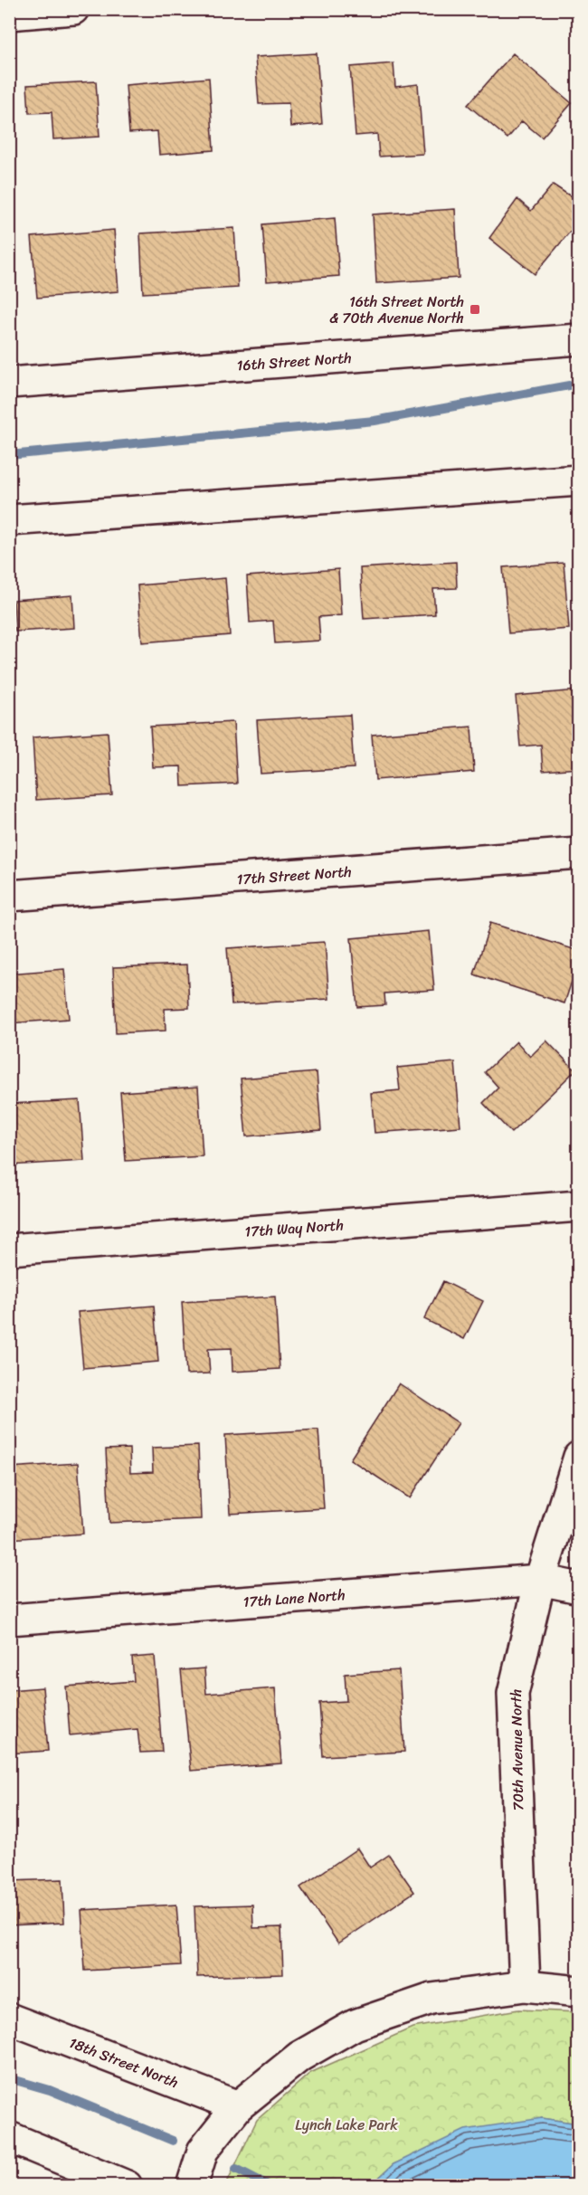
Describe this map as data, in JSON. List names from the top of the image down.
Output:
{
  "streets": {
    "street": [
      "16th Street North",
      "17th Street North",
      "17th Way North",
      "17th Lane North",
      "70th Avenue North",
      "18th Street North"
    ]
  },
  "crossings": [
    ["17th Lane North", "70th Avenue North"]
  ],
  "parks": ["Lynch Lake Park"],
  "places": {
    "transit": ["16th Street North & 70th Avenue North"]
  }
}
